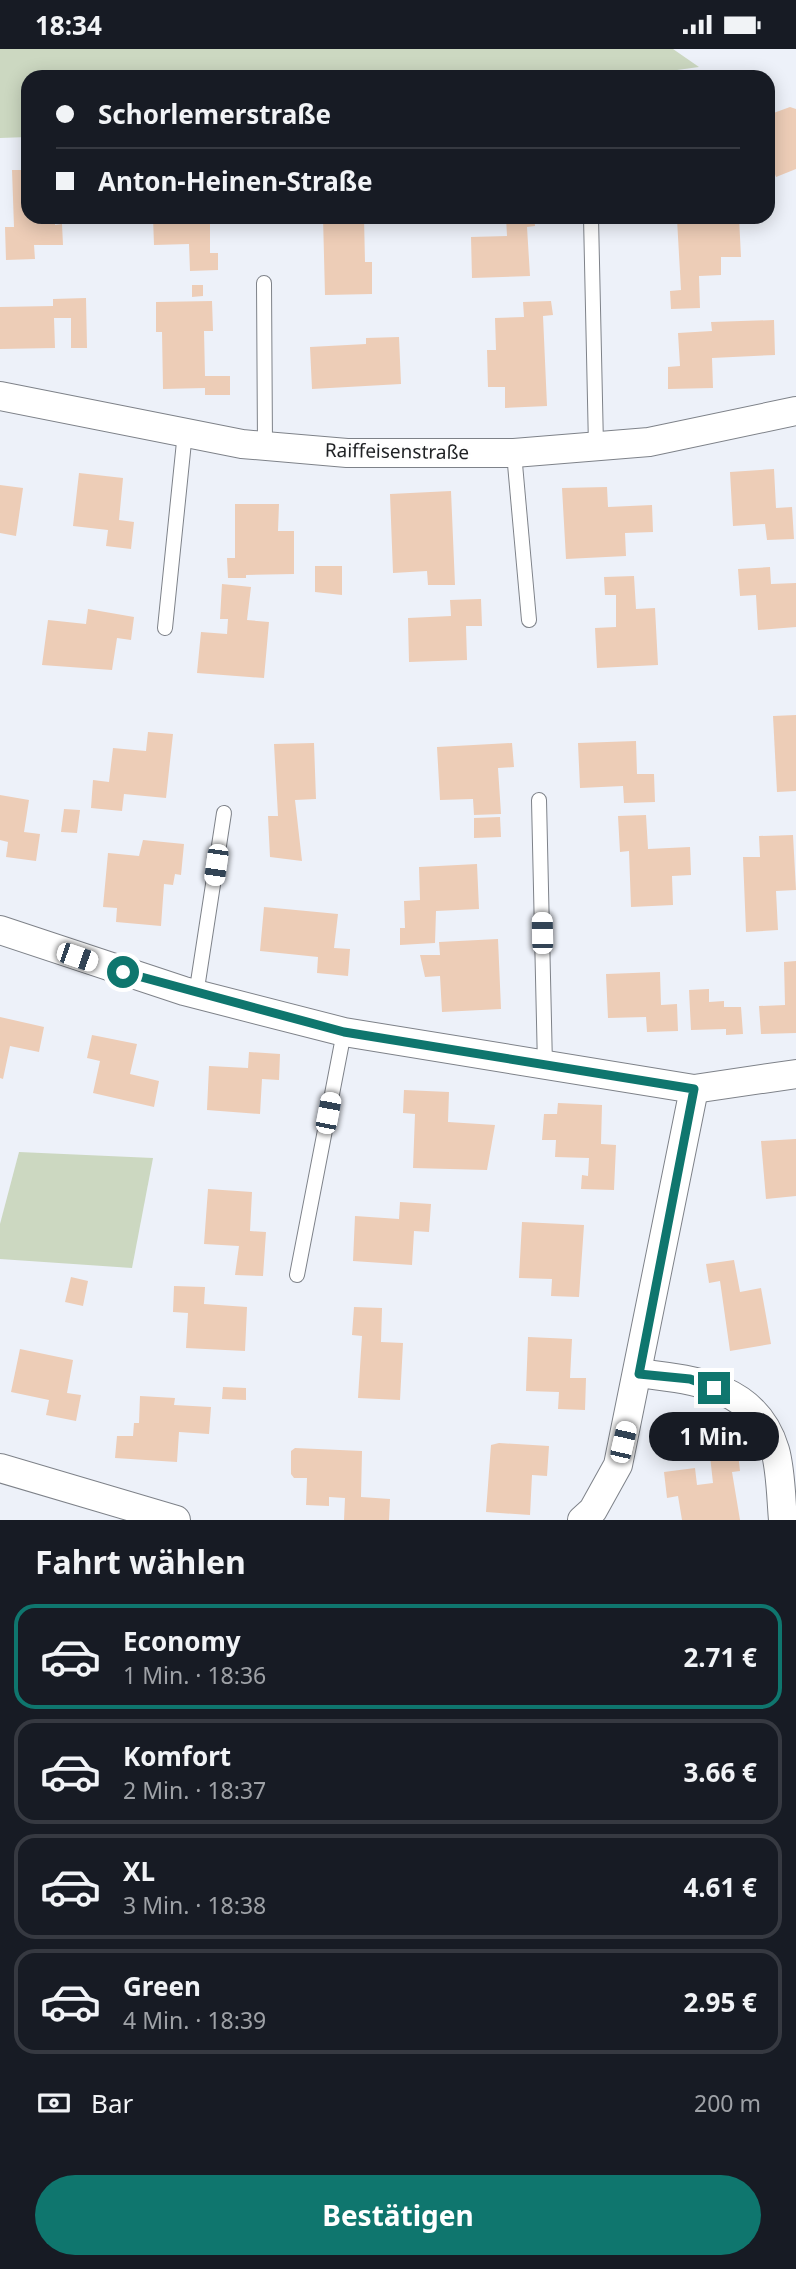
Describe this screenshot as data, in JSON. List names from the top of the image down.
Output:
{
  "streets": {
    "street": ["Raiffeisenstraße"]
  },
  "page": {
    "status": "18:34",
    "banner": ["Schorlemerstraße", "Anton-Heinen-Straße"],
    "bubble": "1 Min.",
    "heading": "Fahrt wählen",
    "list": [
      {
        "name": "Economy",
        "note": "1 Min. · 18:36",
        "value": "2.71 €"
      },
      {
        "name": "Komfort",
        "note": "2 Min. · 18:37",
        "value": "3.66 €"
      },
      {
        "name": "XL",
        "note": "3 Min. · 18:38",
        "value": "4.61 €"
      },
      {
        "name": "Green",
        "note": "4 Min. · 18:39",
        "value": "2.95 €"
      }
    ],
    "pay": ["Bar", "200 m"],
    "buttons": "Bestätigen"
  }
}
